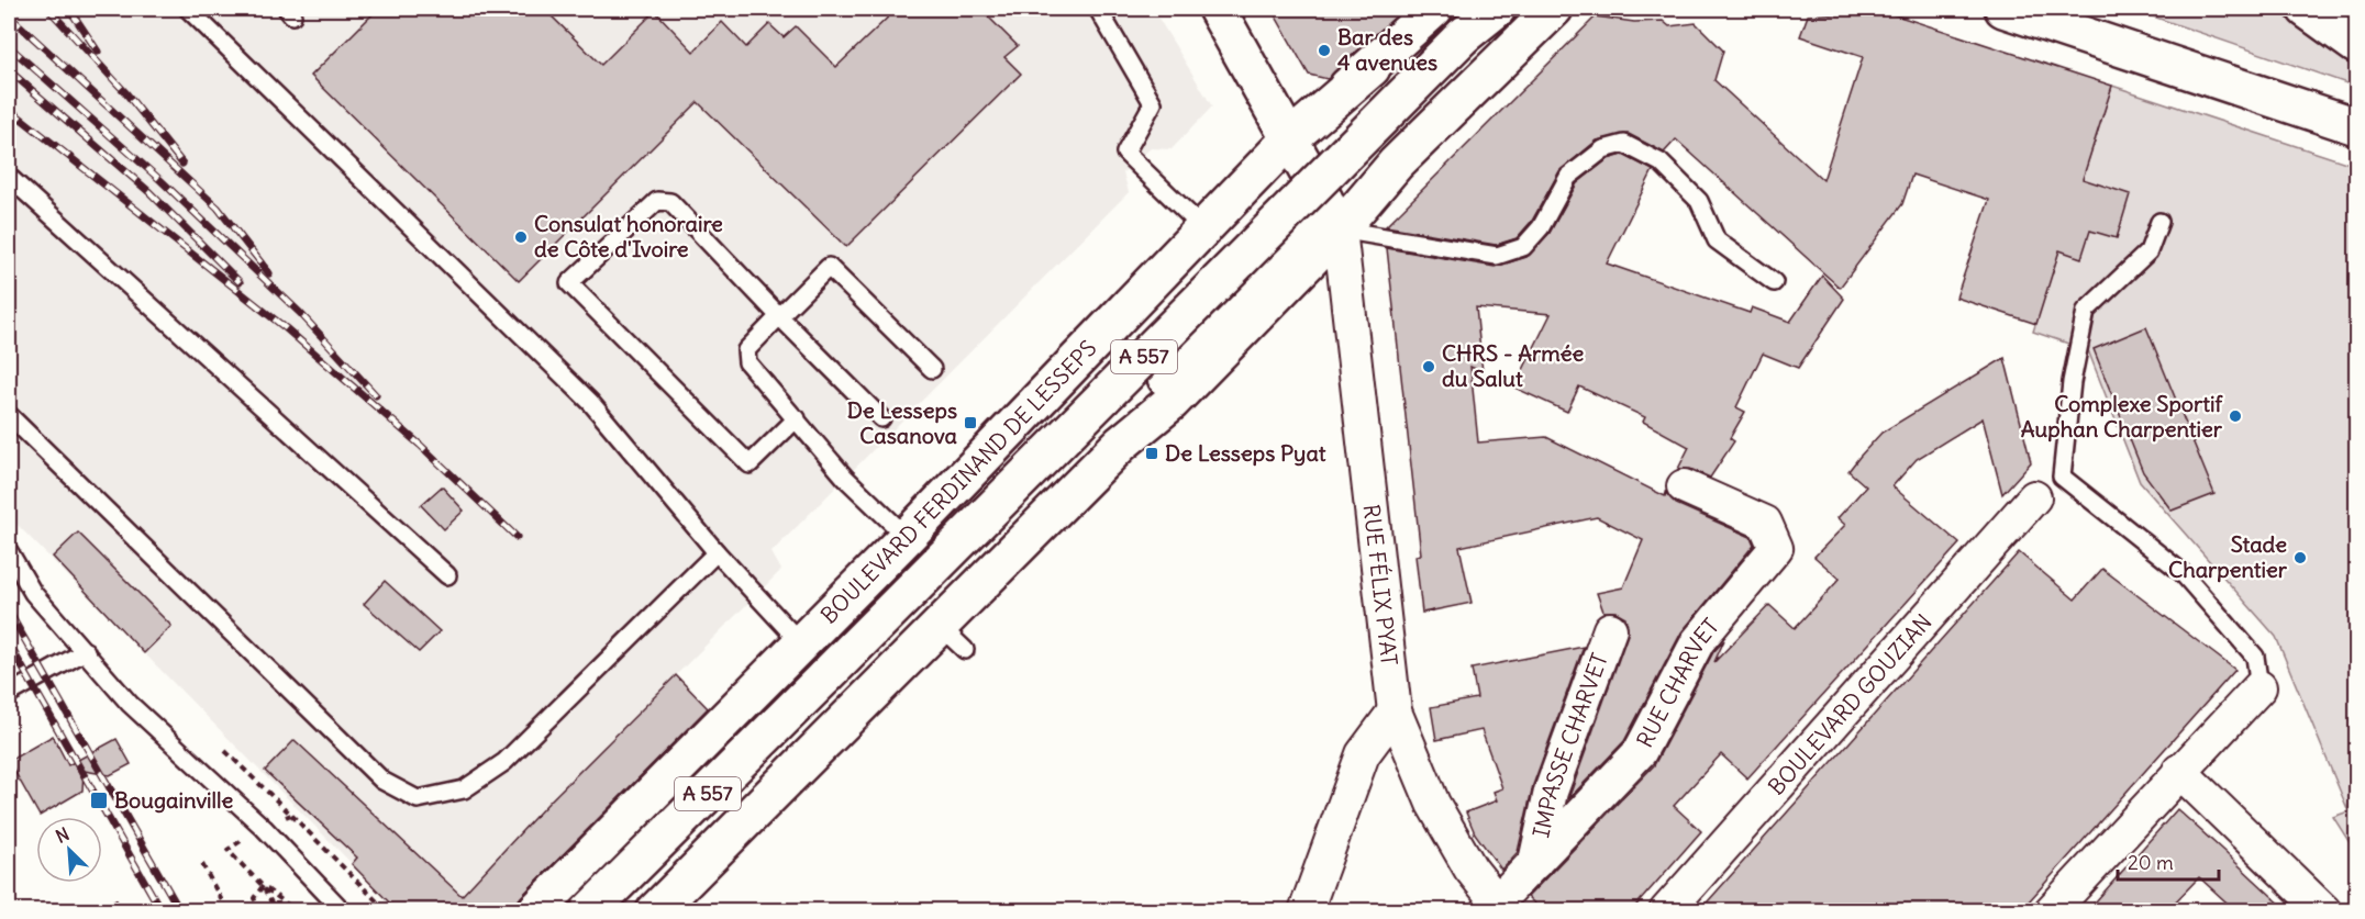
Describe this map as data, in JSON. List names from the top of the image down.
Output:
{
  "streets": {
    "main road": ["A 557", "BOULEVARD FERDINAND DE LESSEPS"],
    "street": [
      "RUE FÉLIX PYAT",
      "RUE CHARVET",
      "BOULEVARD GOUZIAN",
      "IMPASSE CHARVET"
    ]
  },
  "crossings": [
    ["A 557", "BOULEVARD FERDINAND DE LESSEPS"],
    ["RUE FÉLIX PYAT", "RUE CHARVET"],
    ["RUE CHARVET", "IMPASSE CHARVET"]
  ],
  "places": {
    "other": [
      "Bar des 4 avenues",
      "Consulat honoraire de Côte d'Ivoire",
      "CHRS - Armée du Salut",
      "Complexe Sportif Auphan Charpentier",
      "Stade Charpentier"
    ],
    "transit": ["De Lesseps Casanova", "De Lesseps Pyat", "Bougainville"]
  },
  "scale_bar": "20 m",
  "north": "top left"
}
